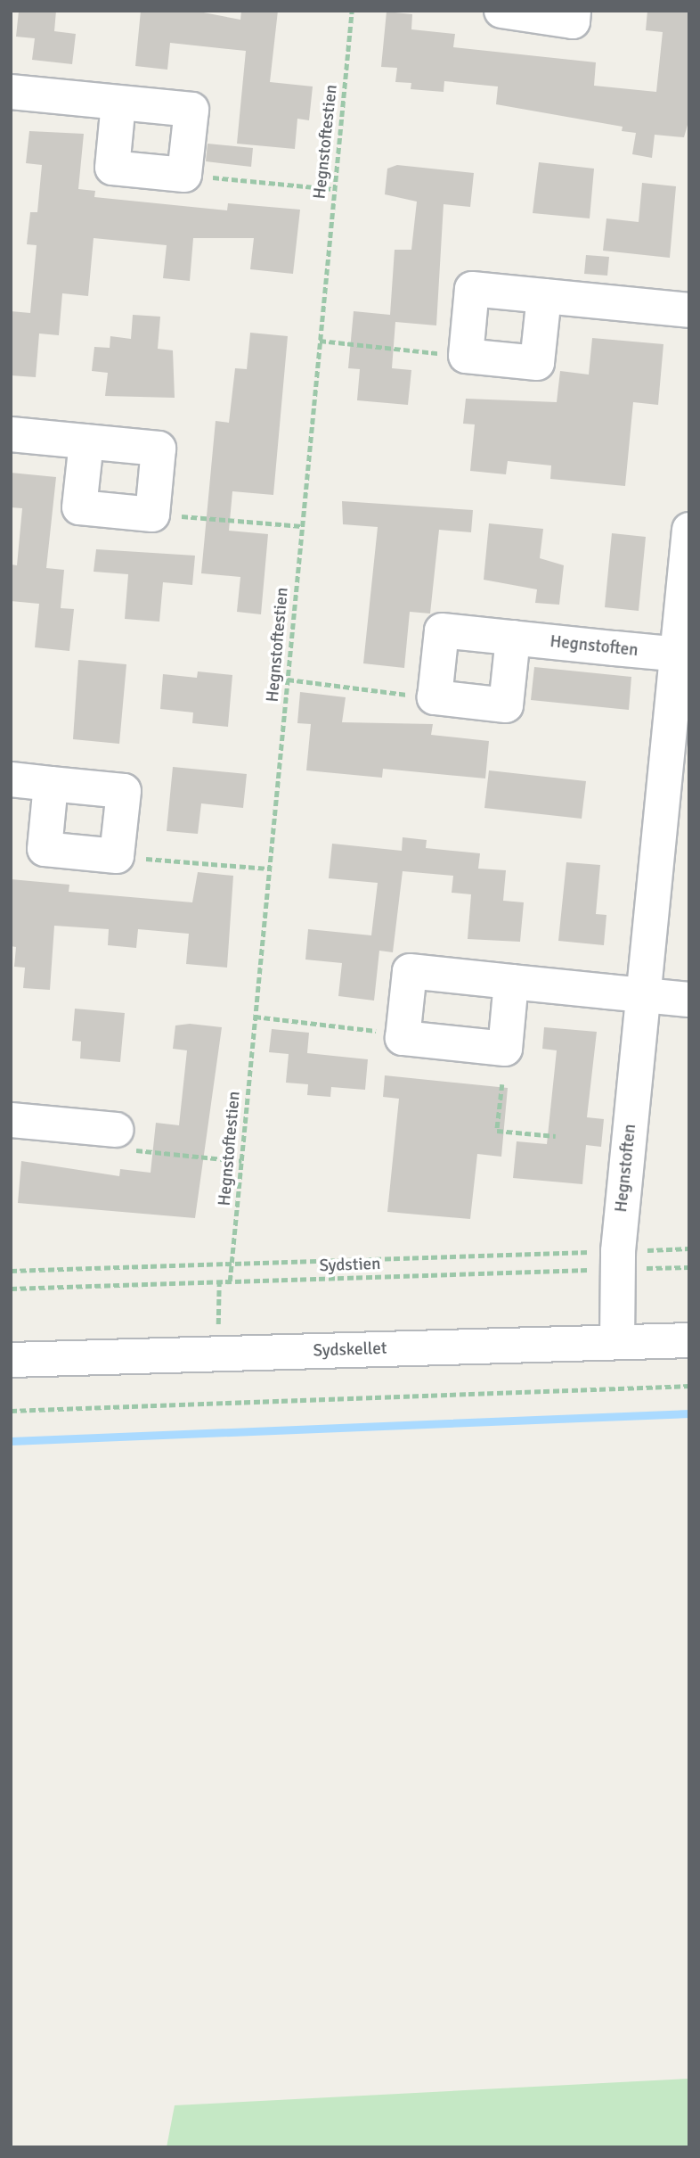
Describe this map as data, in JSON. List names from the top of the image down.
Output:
{
  "streets": {
    "street": ["Hegnstoften", "Sydskellet"],
    "path": ["Hegnstoftestien", "Sydstien"]
  },
  "crossings": [
    ["Hegnstoftestien", "Sydstien"],
    ["Hegnstoften", "Sydstien"],
    ["Hegnstoften", "Sydskellet"]
  ]
}
